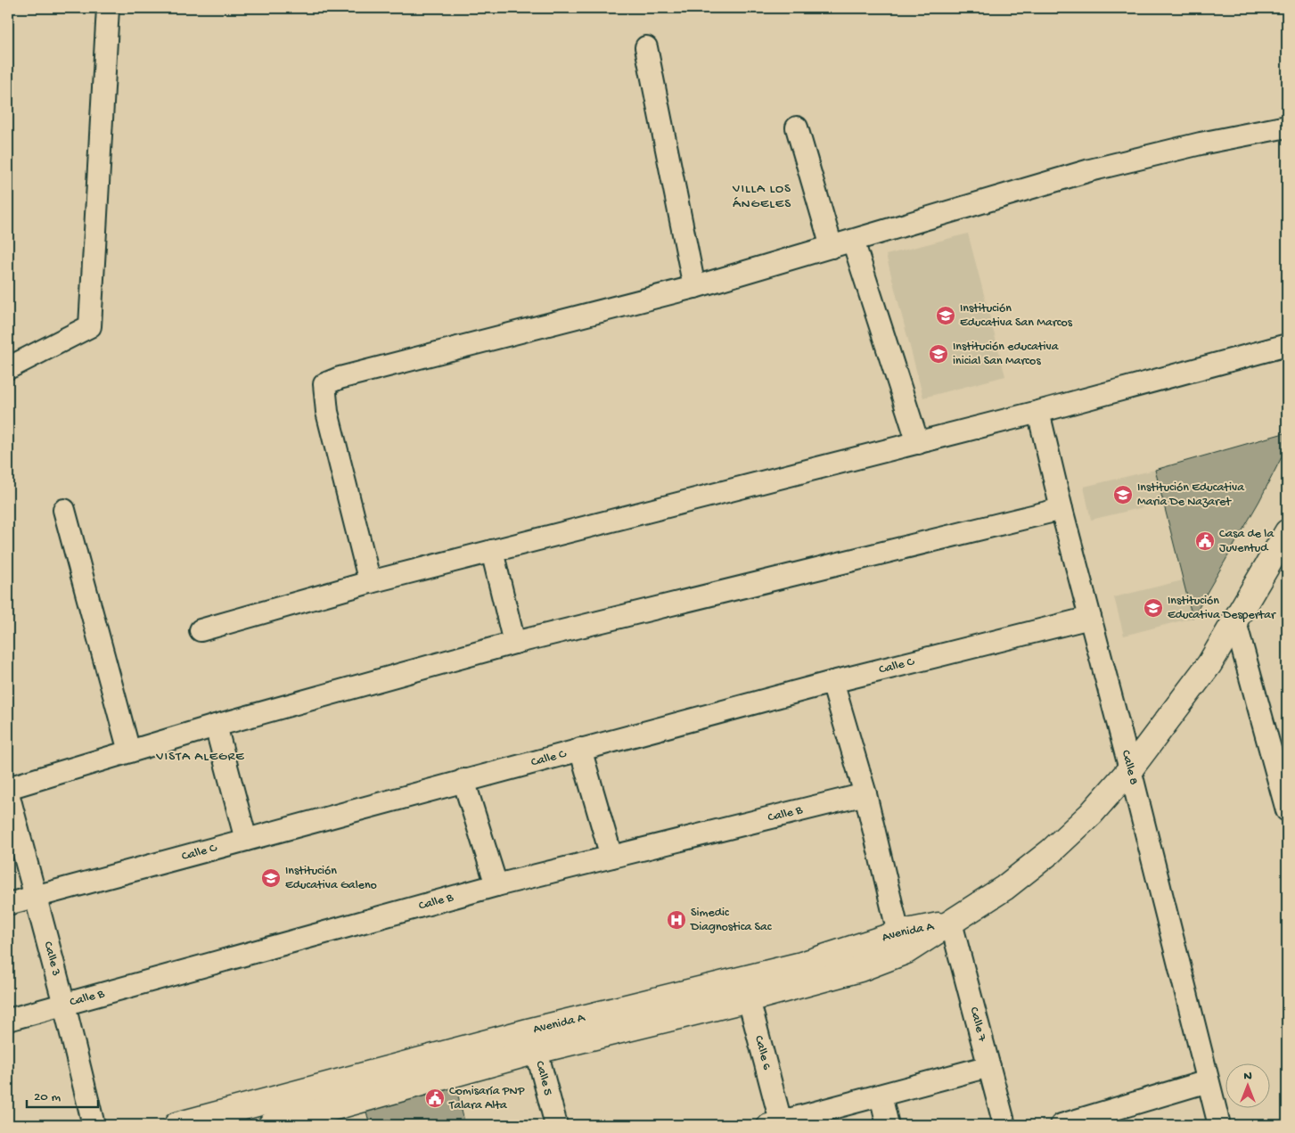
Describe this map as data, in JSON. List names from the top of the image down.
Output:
{
  "streets": {
    "street": [
      "Calle C",
      "Calle 8",
      "Calle B",
      "Avenida A",
      "Calle 3",
      "Calle 7",
      "Calle 6",
      "Calle 5"
    ]
  },
  "crossings": [
    ["Calle C", "Calle 8"],
    ["Calle C", "Calle 3"],
    ["Calle B", "Calle 3"],
    ["Avenida A", "Calle 7"],
    ["Avenida A", "Calle 6"],
    ["Avenida A", "Calle 5"]
  ],
  "districts": ["VILLA LOS ÁNGELES", "VISTA ALEGRE"],
  "places": {
    "school or university": [
      "Institución Educativa San Marcos",
      "Institución educativa inicial San Marcos",
      "Institución Educativa Maria De Nazaret",
      "Institución Educativa Despertar",
      "Institución Educativa Galeno"
    ],
    "public building": ["Casa de la Juventud", "Comisaría PNP Talara Alta"],
    "hospital": ["Simedic Diagnostica Sac"]
  },
  "scale_bar": "20 m",
  "north": "top"
}
